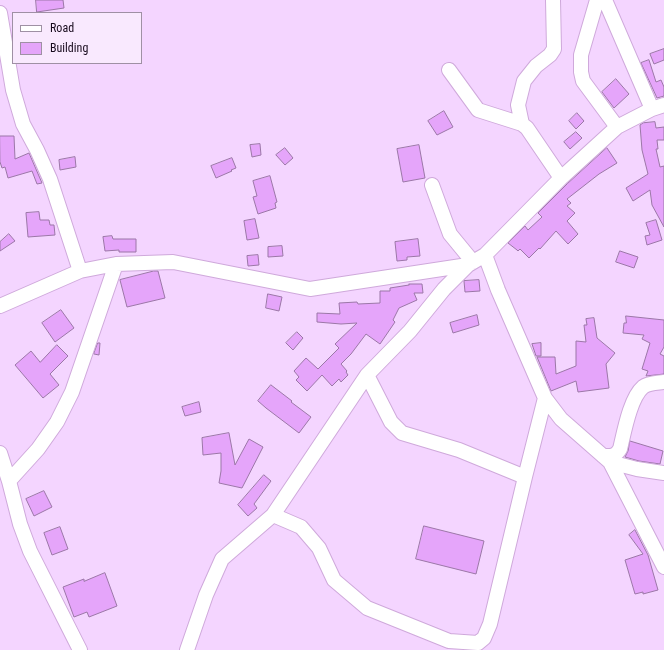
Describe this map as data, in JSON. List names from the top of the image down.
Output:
{
  "legend": ["Road", "Building"]
}
